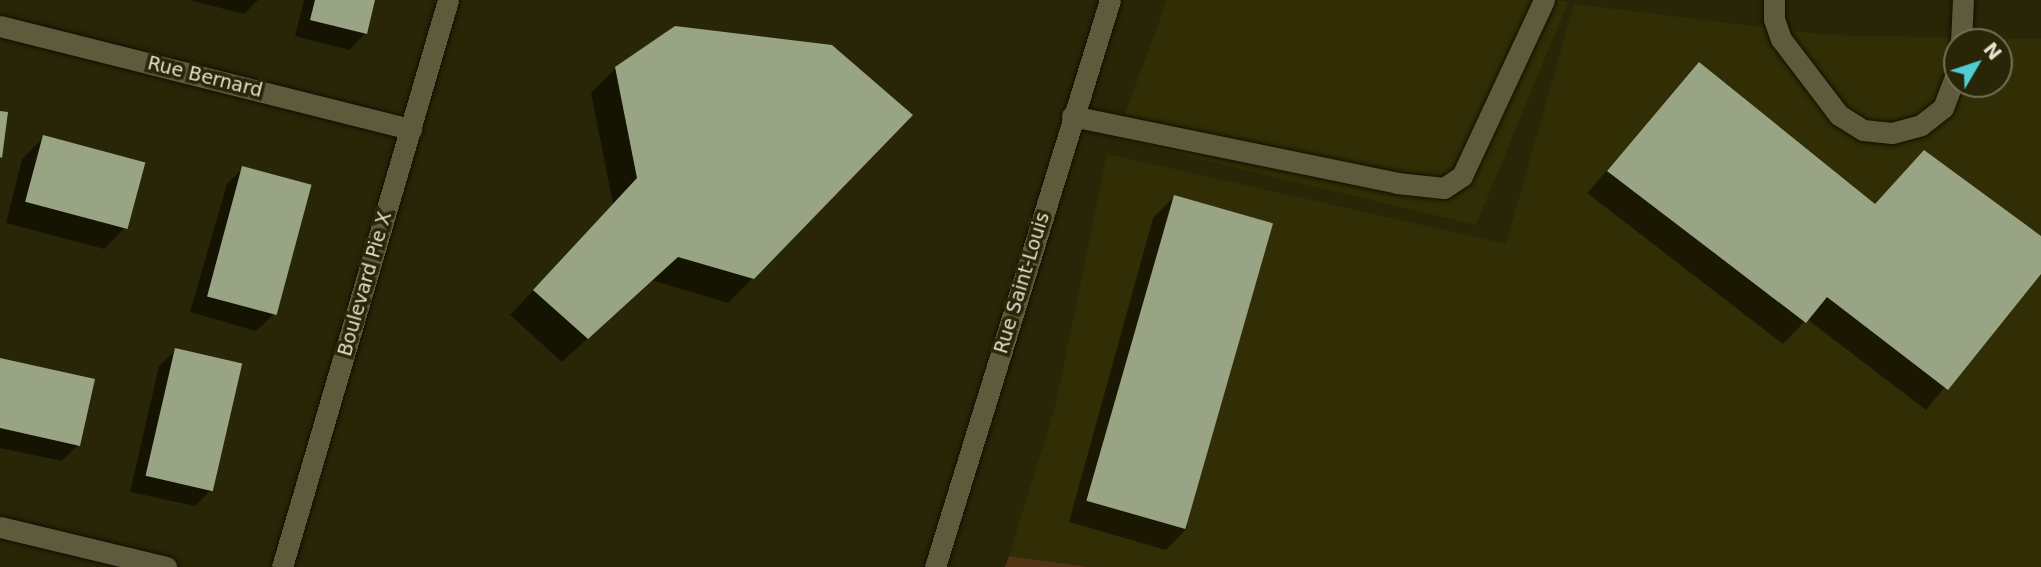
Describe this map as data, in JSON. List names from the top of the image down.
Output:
{
  "streets": {
    "street": ["Rue Bernard", "Rue Saint-Louis", "Boulevard Pie X"]
  },
  "crossings": [
    ["Rue Bernard", "Boulevard Pie X"]
  ],
  "north": "top right"
}
